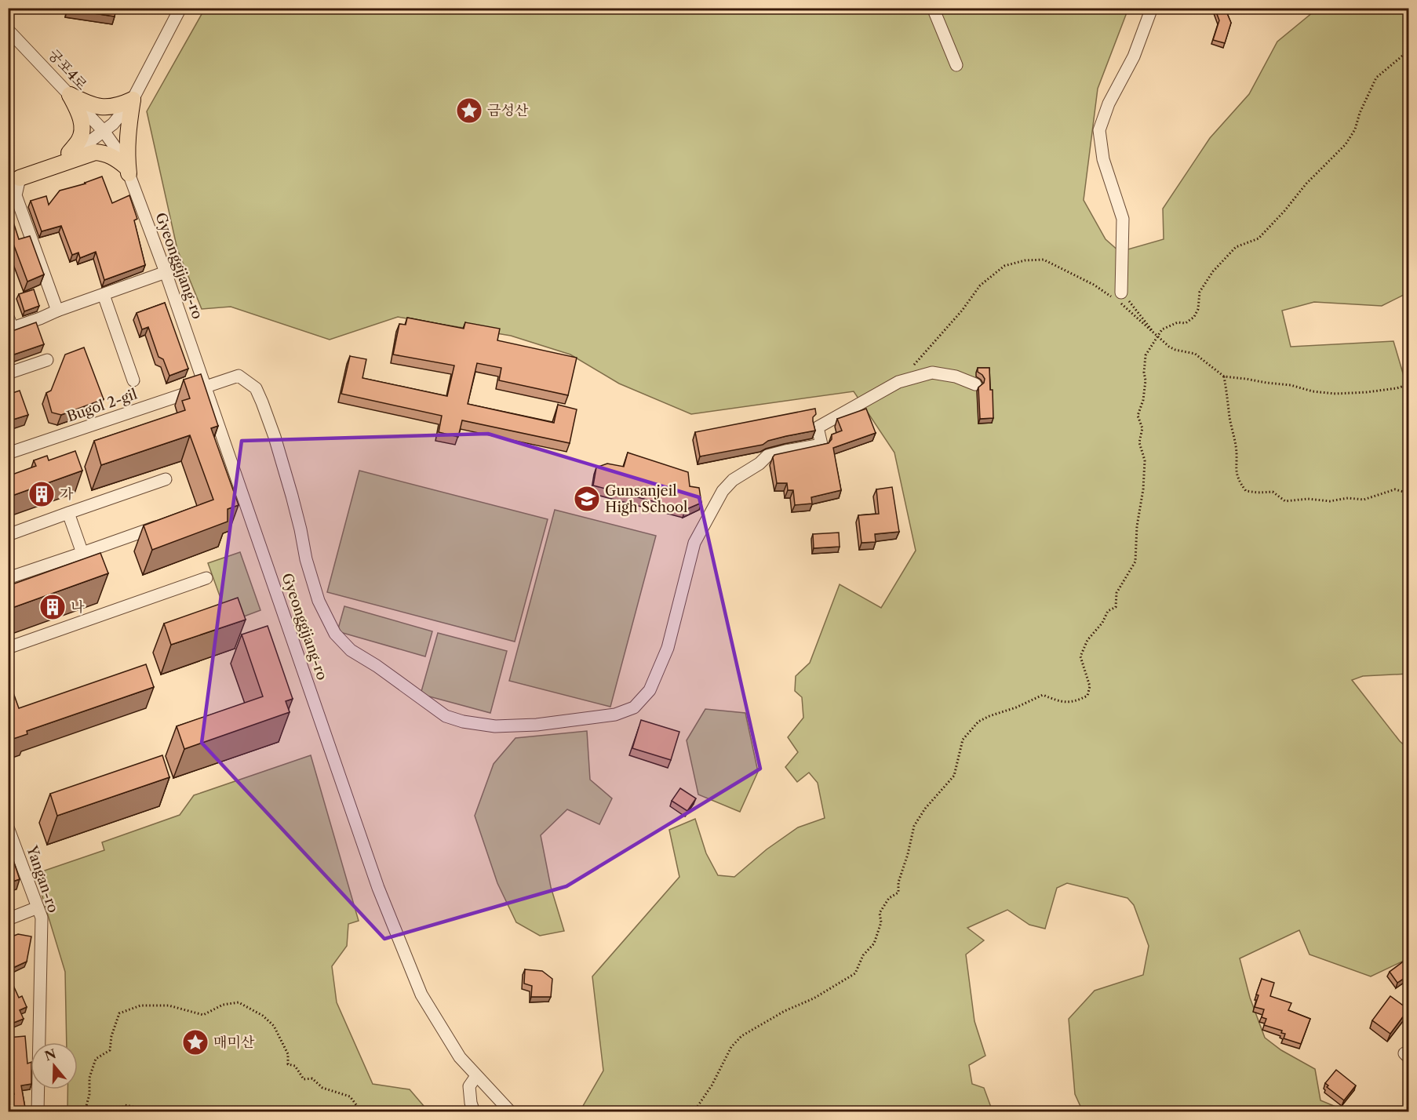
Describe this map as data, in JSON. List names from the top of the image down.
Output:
{
  "streets": {
    "street": [
      "궁포4로",
      "Gyeonggijang-ro",
      "Bugol 2-gil",
      "Yangan-ro"
    ]
  },
  "crossings": [
    ["궁포4로", "Gyeonggijang-ro"],
    ["Gyeonggijang-ro", "Bugol 2-gil"]
  ],
  "places": {
    "place": ["금성산", "매미산"],
    "building": ["가", "나"],
    "school or university": ["Gunsanjeil High School"]
  },
  "north": "top"
}
